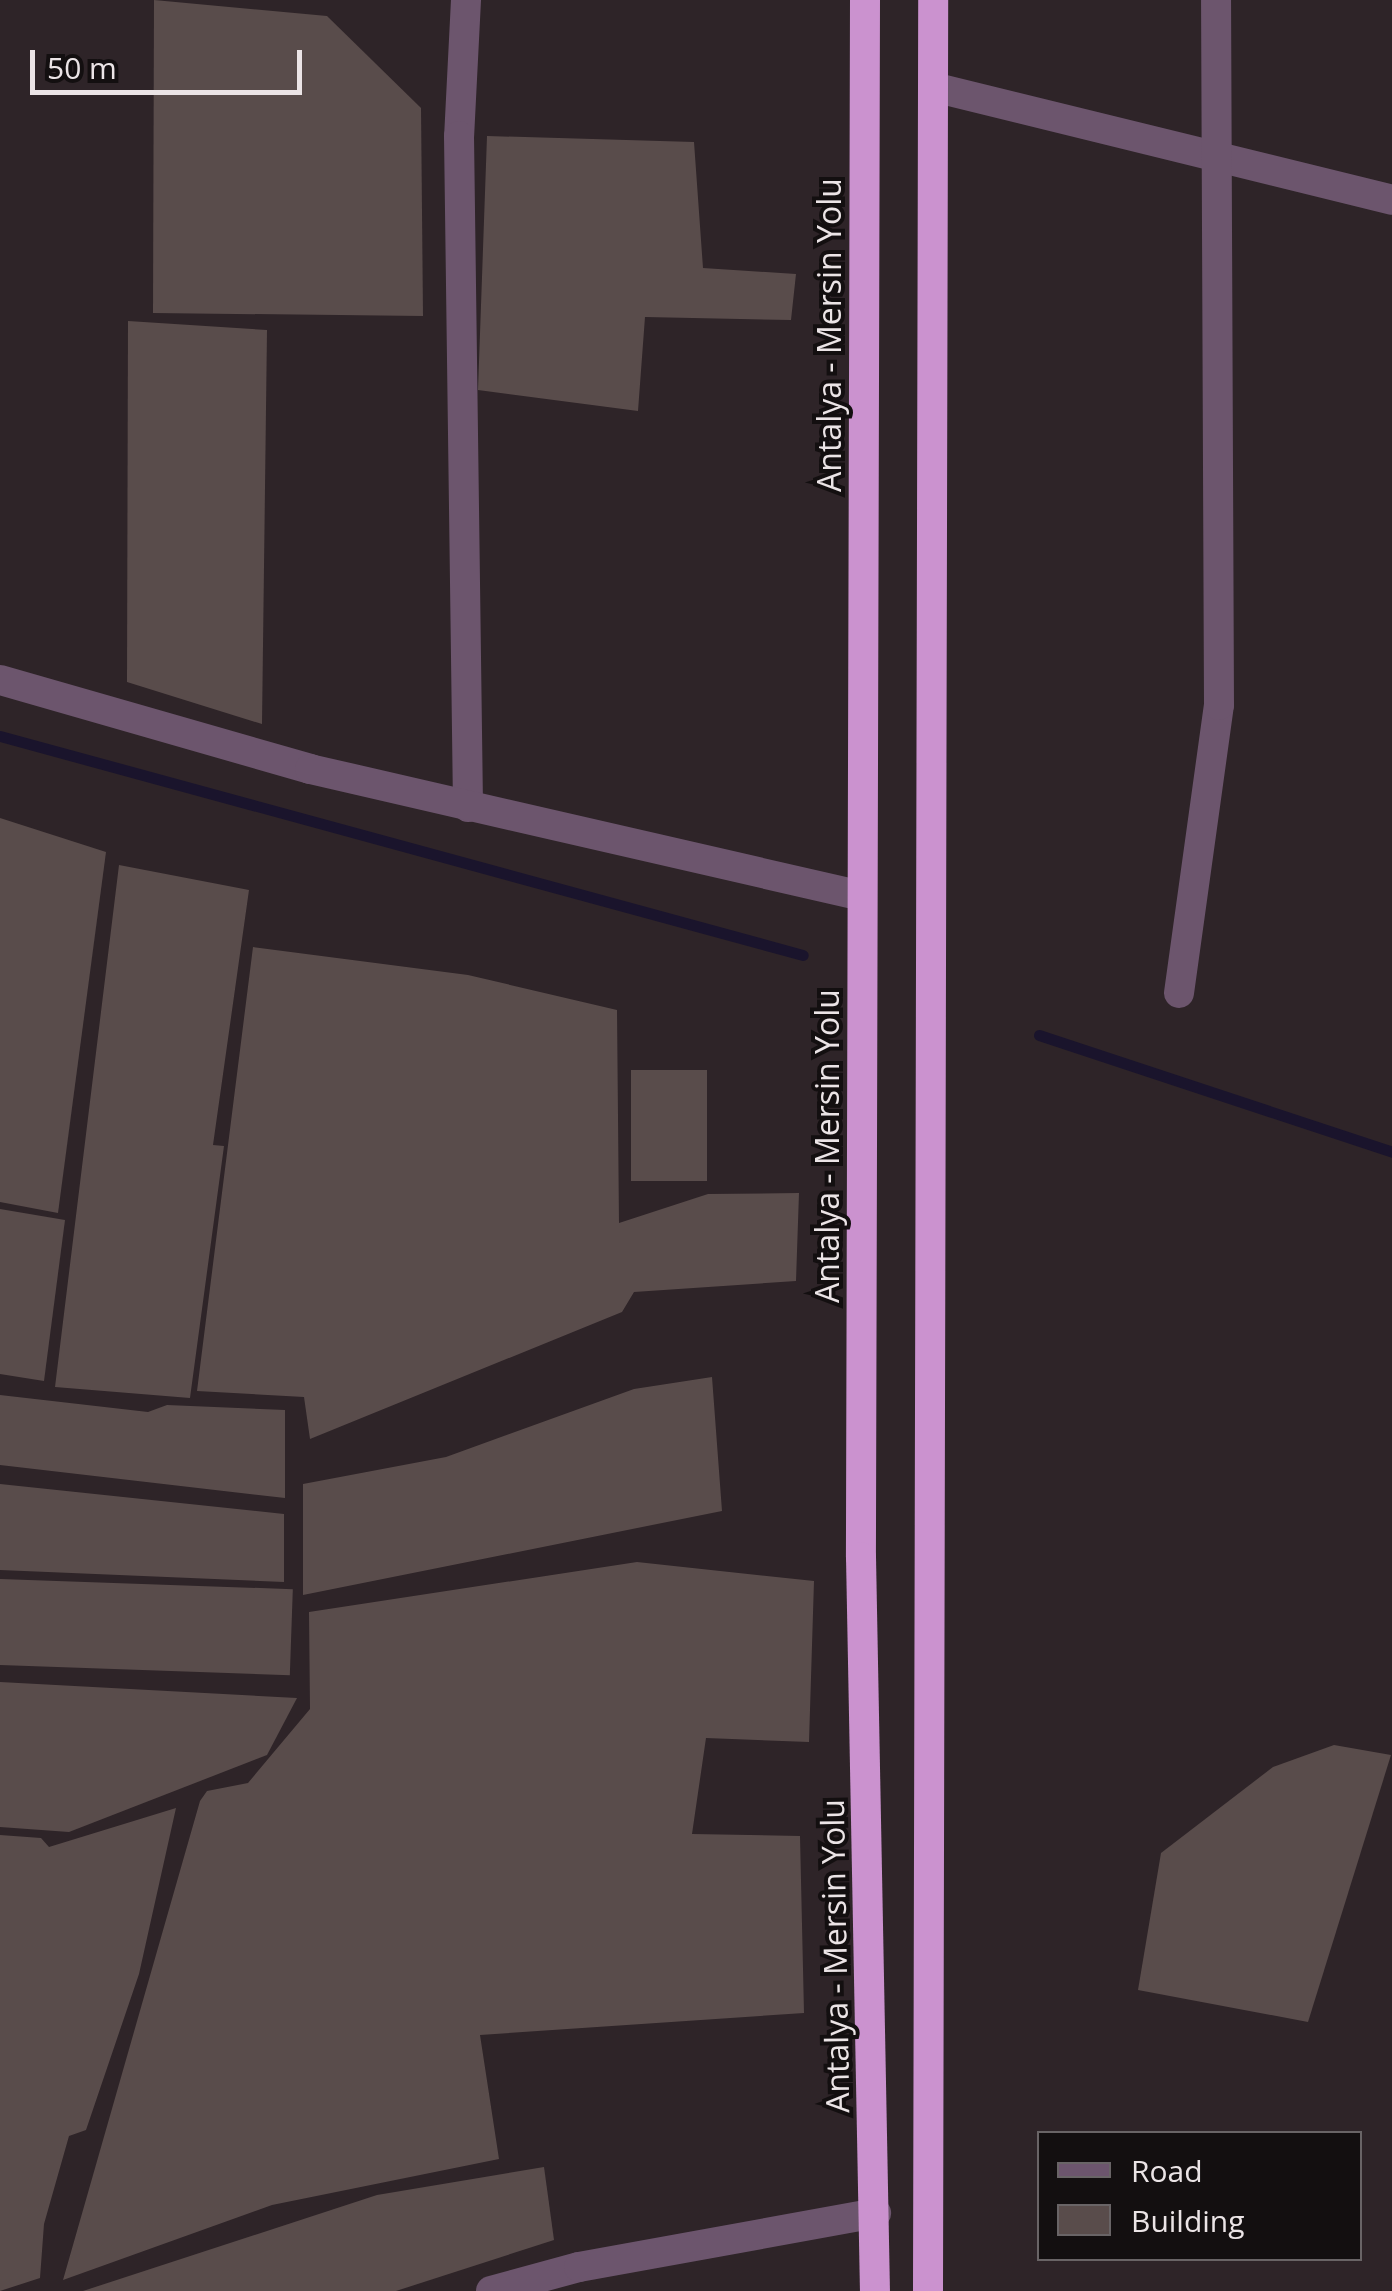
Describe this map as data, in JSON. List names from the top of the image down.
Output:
{
  "streets": {
    "highway": ["Antalya - Mersin Yolu"]
  },
  "legend": ["Road", "Building"],
  "scale_bar": "50 m"
}
